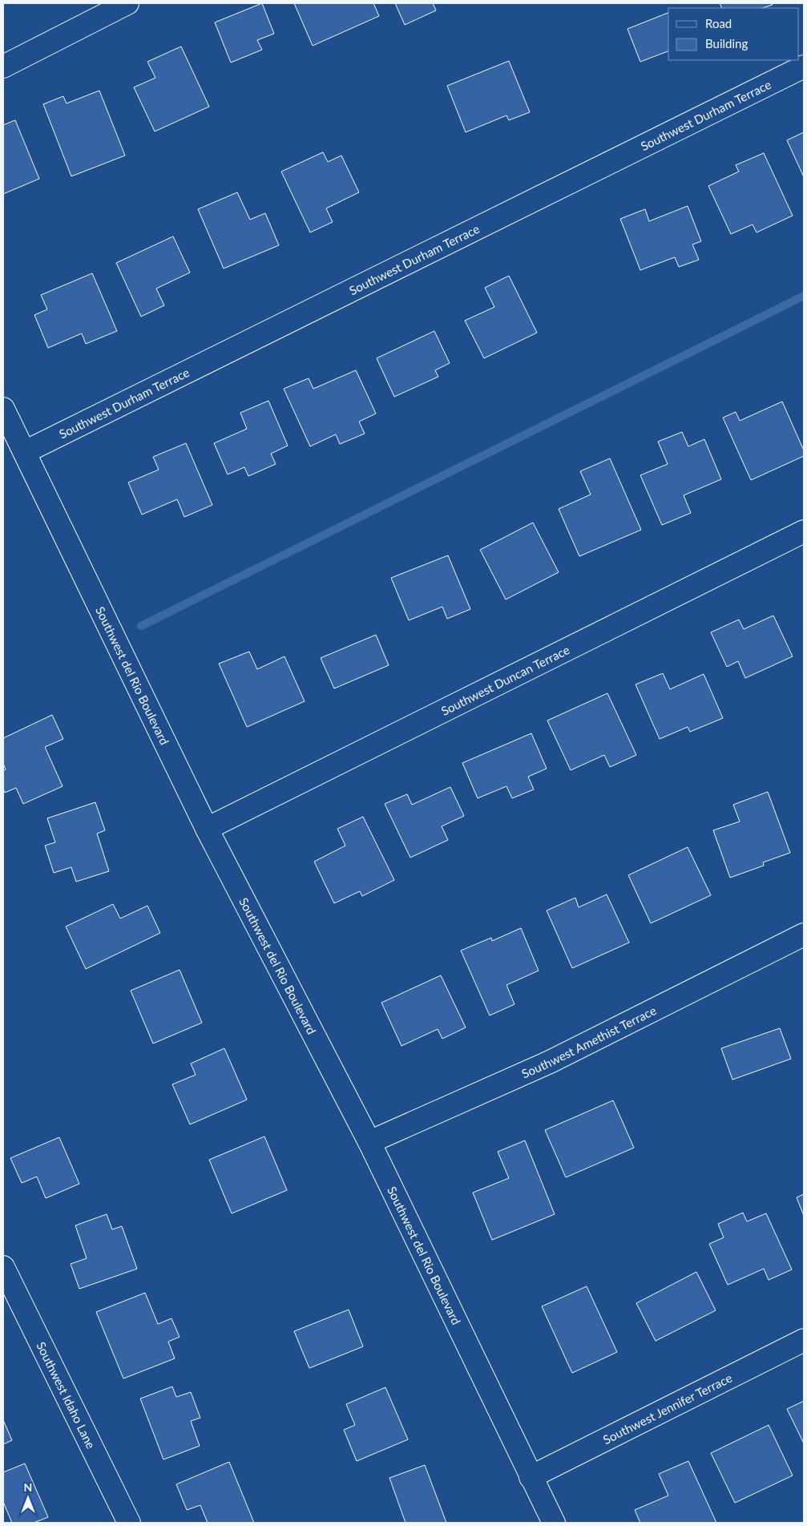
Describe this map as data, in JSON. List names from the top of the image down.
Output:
{
  "streets": {
    "street": [
      "Southwest Durham Terrace",
      "Southwest del Rio Boulevard",
      "Southwest Duncan Terrace",
      "Southwest Amethist Terrace",
      "Southwest Idaho Lane",
      "Southwest Jennifer Terrace"
    ]
  },
  "crossings": [
    ["Southwest Durham Terrace", "Southwest del Rio Boulevard"],
    ["Southwest del Rio Boulevard", "Southwest Duncan Terrace"],
    ["Southwest del Rio Boulevard", "Southwest Amethist Terrace"],
    ["Southwest del Rio Boulevard", "Southwest Jennifer Terrace"]
  ],
  "legend": ["Road", "Building"],
  "north": "top"
}
